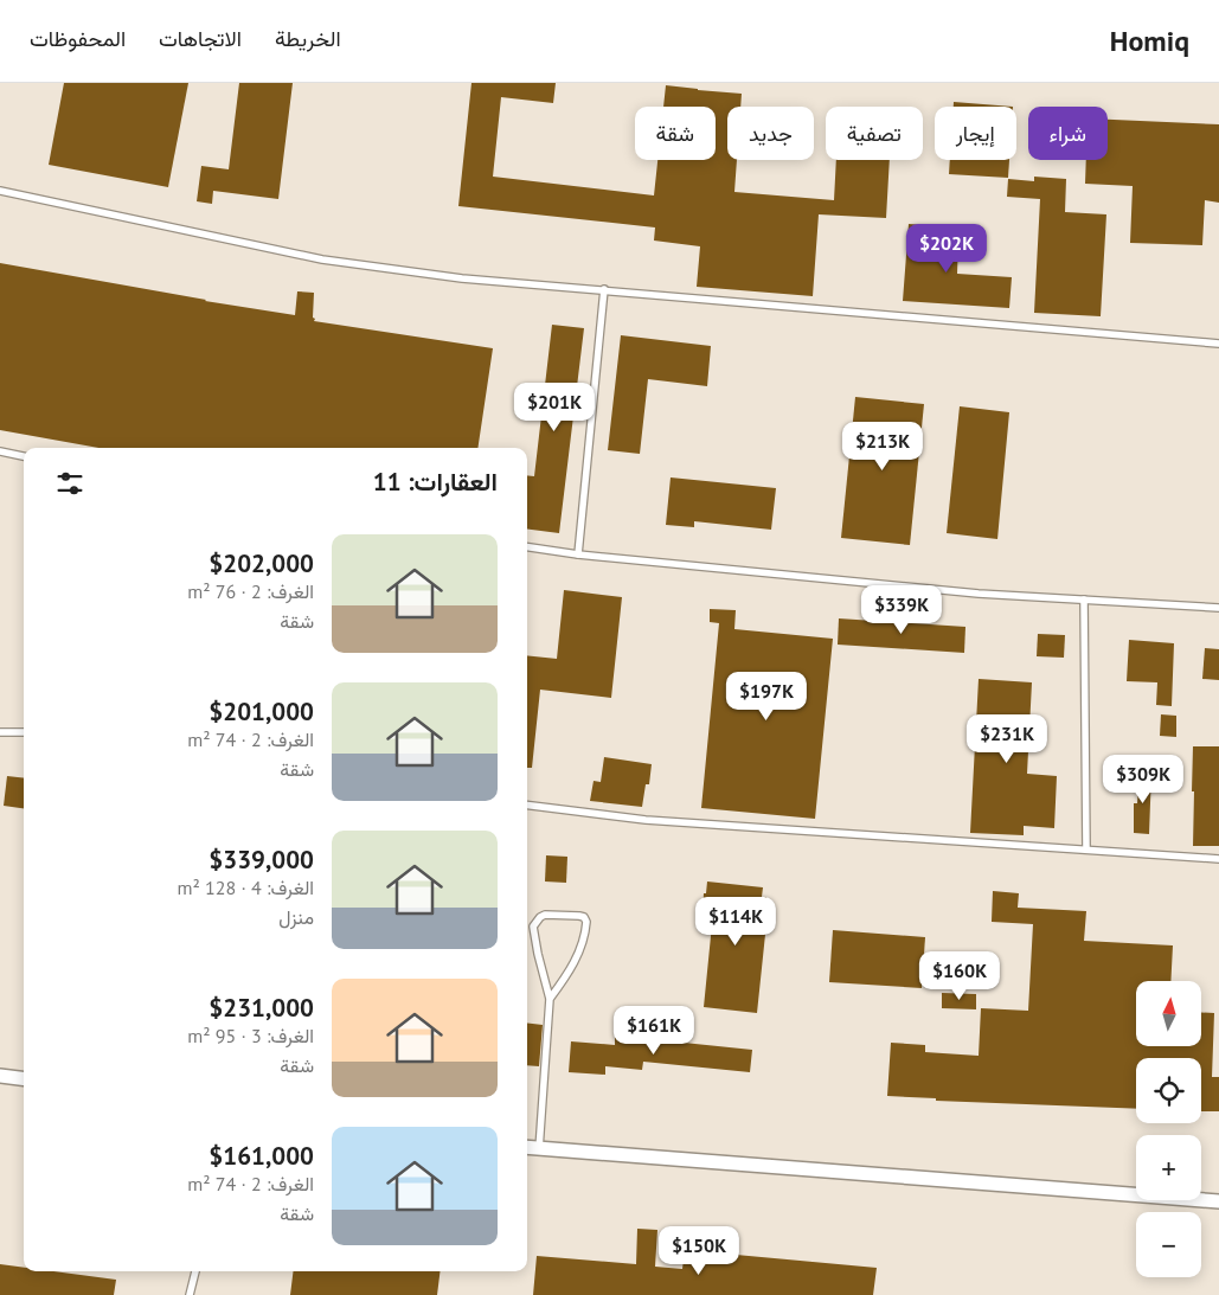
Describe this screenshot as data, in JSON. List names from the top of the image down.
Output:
{
  "north": "top",
  "page": {
    "header": "Homiq",
    "nav": ["الخريطة", "الاتجاهات", "المحفوظات"],
    "chip": [
      "شراء",
      "إيجار",
      "تصفية",
      "جديد",
      "شقة"
    ],
    "price": [
      "$202K",
      "$201K",
      "$213K",
      "$339K",
      "$197K",
      "$231K",
      "$309K",
      "$114K",
      "$160K",
      "$161K",
      "$150K"
    ],
    "heading": "العقارات: 11",
    "list": [
      {
        "name": "$202,000",
        "note": "الغرف: 2 · 76 m² · شقة"
      },
      {
        "name": "$201,000",
        "note": "الغرف: 2 · 74 m² · شقة"
      },
      {
        "name": "$339,000",
        "note": "الغرف: 4 · 128 m² · منزل"
      },
      {
        "name": "$231,000",
        "note": "الغرف: 3 · 95 m² · شقة"
      },
      {
        "name": "$161,000",
        "note": "الغرف: 2 · 74 m² · شقة"
      }
    ],
    "map_buttons": ["+", "−"]
  }
}
